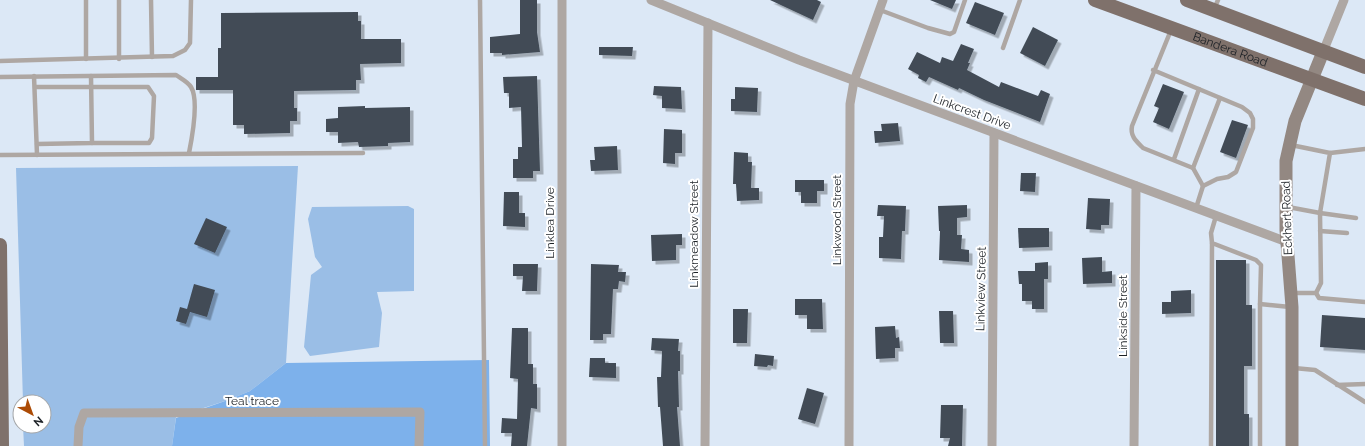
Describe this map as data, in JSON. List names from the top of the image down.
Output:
{
  "streets": {
    "main road": ["Bandera Road", "Eckhert Road"],
    "street": [
      "Linkcrest Drive",
      "Linkwood Street",
      "Linklea Drive",
      "Linkmeadow Street",
      "Linkview Street",
      "Linkside Street",
      "Teal trace"
    ]
  },
  "crossings": [
    ["Bandera Road", "Eckhert Road"],
    ["Linkcrest Drive", "Eckhert Road"],
    ["Linkcrest Drive", "Linkwood Street"],
    ["Linkcrest Drive", "Linkmeadow Street"],
    ["Linkcrest Drive", "Linkview Street"],
    ["Linkcrest Drive", "Linkside Street"]
  ],
  "north": "bottom right"
}
